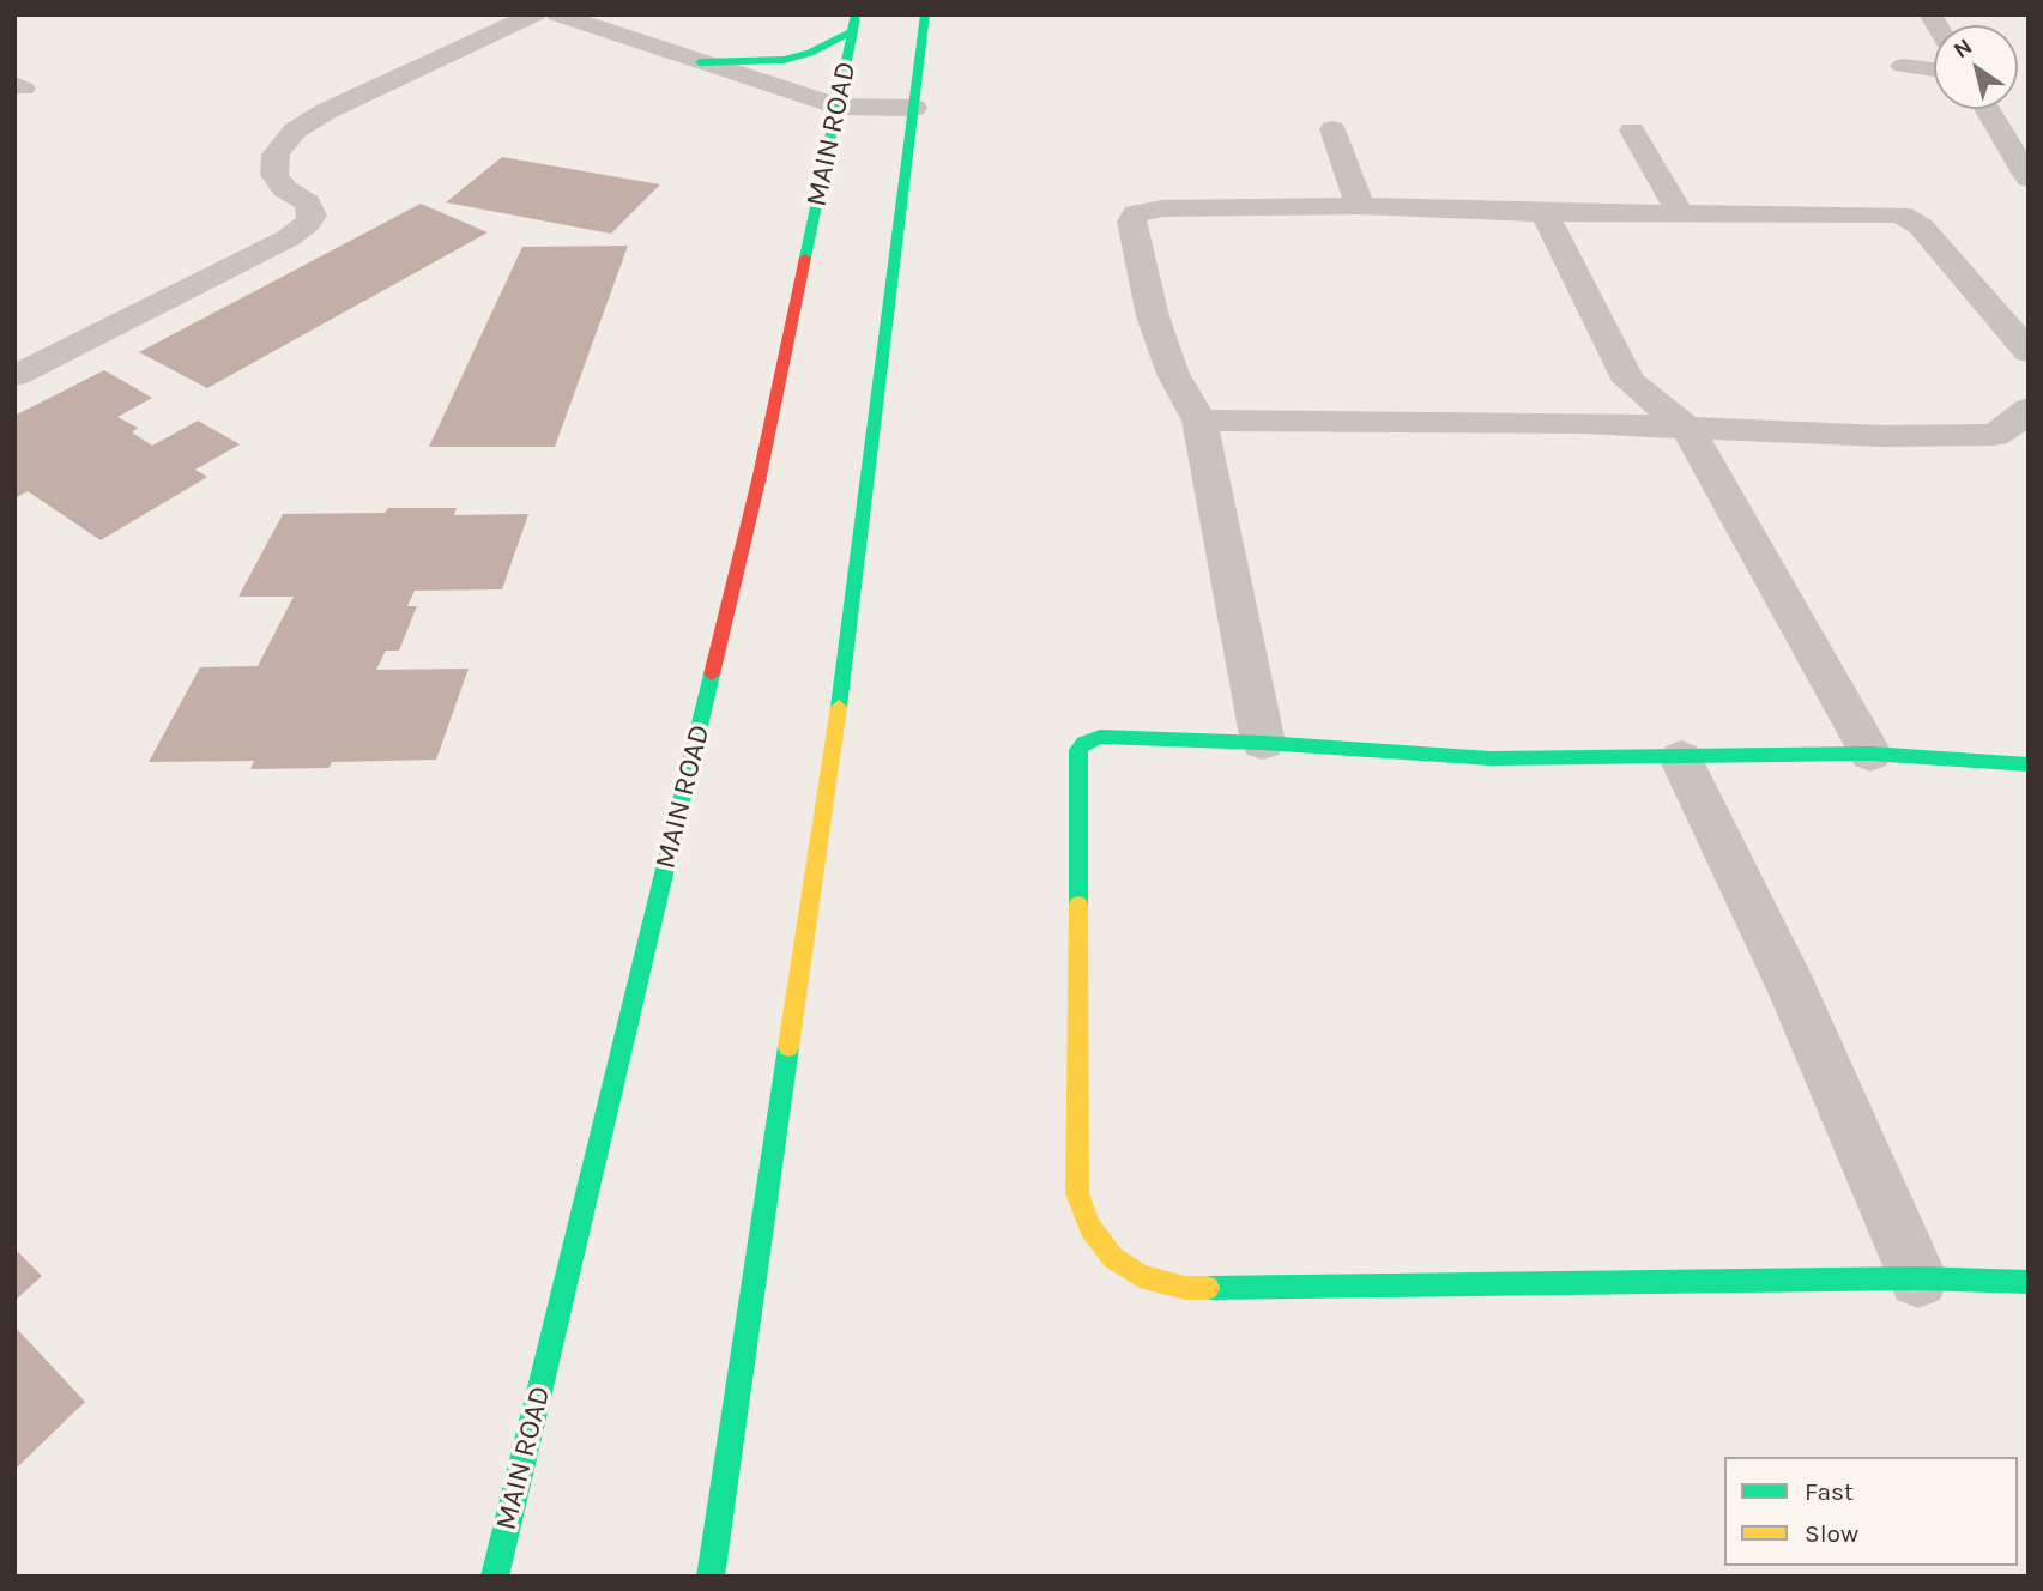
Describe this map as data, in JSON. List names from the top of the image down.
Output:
{
  "streets": {
    "main road": ["MAIN ROAD"]
  },
  "legend": ["Fast", "Slow"],
  "north": "top left"
}
